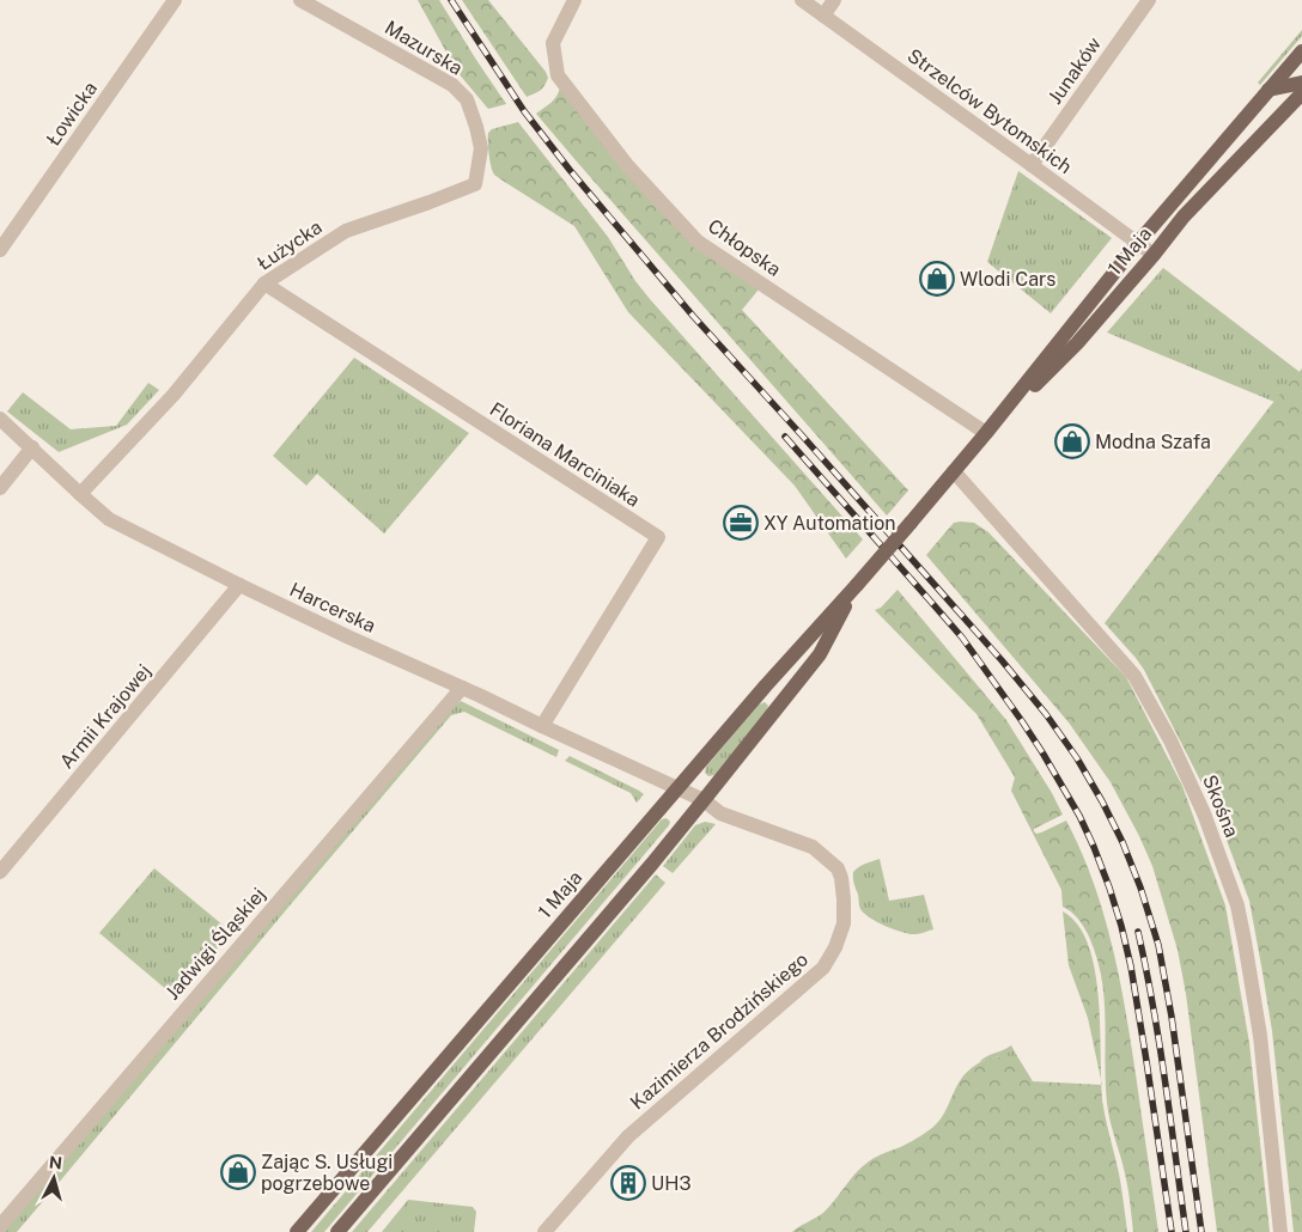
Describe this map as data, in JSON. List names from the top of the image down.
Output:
{
  "streets": {
    "main road": ["1 Maja"],
    "street": [
      "Mazurska",
      "Junaków",
      "Strzelców Bytomskich",
      "Łowicka",
      "Łużycka",
      "Chłopska",
      "Floriana Marciniaka",
      "Harcerska",
      "Armii Krajowej",
      "Skośna",
      "Jadwigi Śląskiej",
      "Kazimierza Brodzińskiego"
    ]
  },
  "crossings": [
    ["Mazurska", "Łużycka"],
    ["Junaków", "Strzelców Bytomskich"],
    ["Strzelców Bytomskich", "1 Maja"],
    ["Łużycka", "Floriana Marciniaka"],
    ["Łużycka", "Harcerska"],
    ["Chłopska", "1 Maja"],
    ["1 Maja", "Harcerska"],
    ["1 Maja", "Skośna"],
    ["1 Maja", "Kazimierza Brodzińskiego"],
    ["Floriana Marciniaka", "Harcerska"],
    ["Harcerska", "Armii Krajowej"],
    ["Harcerska", "Jadwigi Śląskiej"],
    ["Harcerska", "Kazimierza Brodzińskiego"]
  ],
  "places": {
    "shop": ["Wlodi Cars", "Modna Szafa", "Zając S. Usługi pogrzebowe"],
    "office": ["XY Automation"],
    "building": ["UH3"]
  },
  "north": "top"
}
